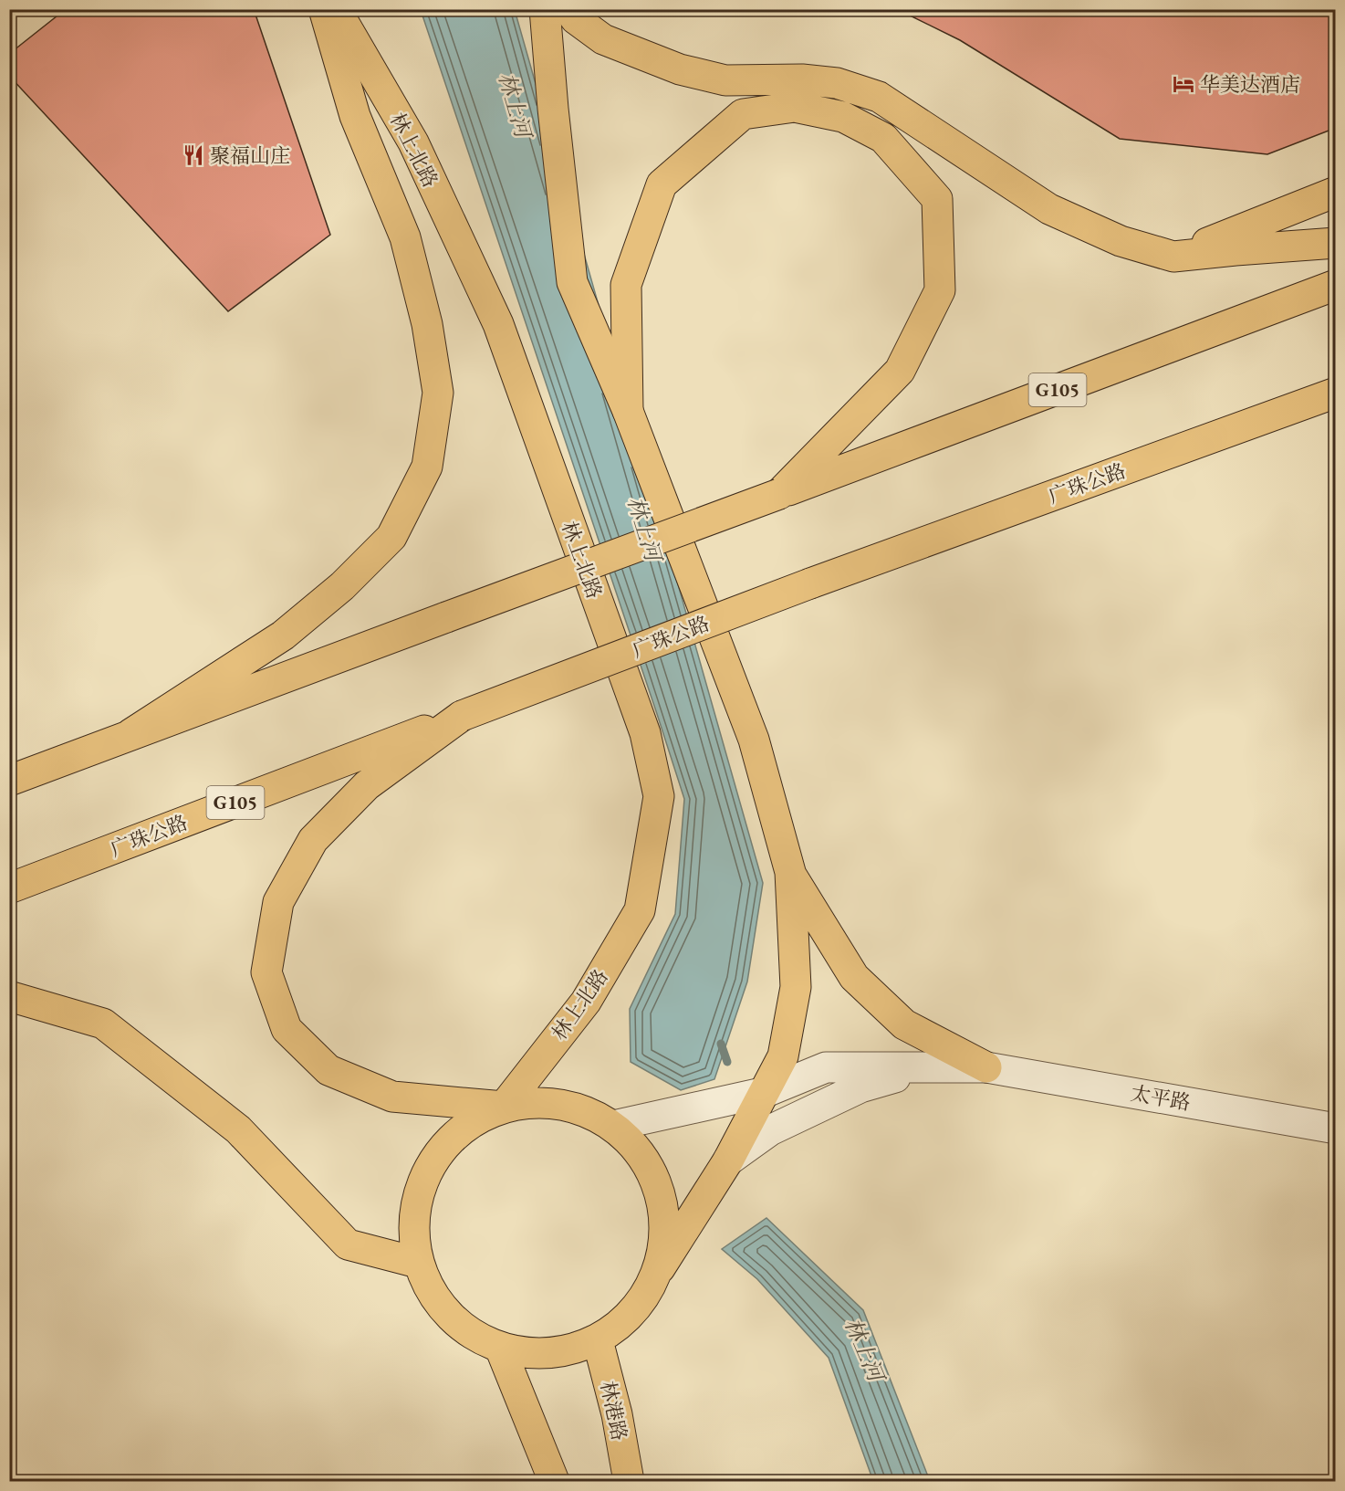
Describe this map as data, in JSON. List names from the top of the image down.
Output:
{
  "streets": {
    "main road": [
      "林上北路",
      "G105",
      "广珠公路",
      "林港路"
    ],
    "street": ["太平路"]
  },
  "water": ["林上河"],
  "places": {
    "hotel": ["华美达酒店"],
    "restaurant": ["聚福山庄"]
  }
}
